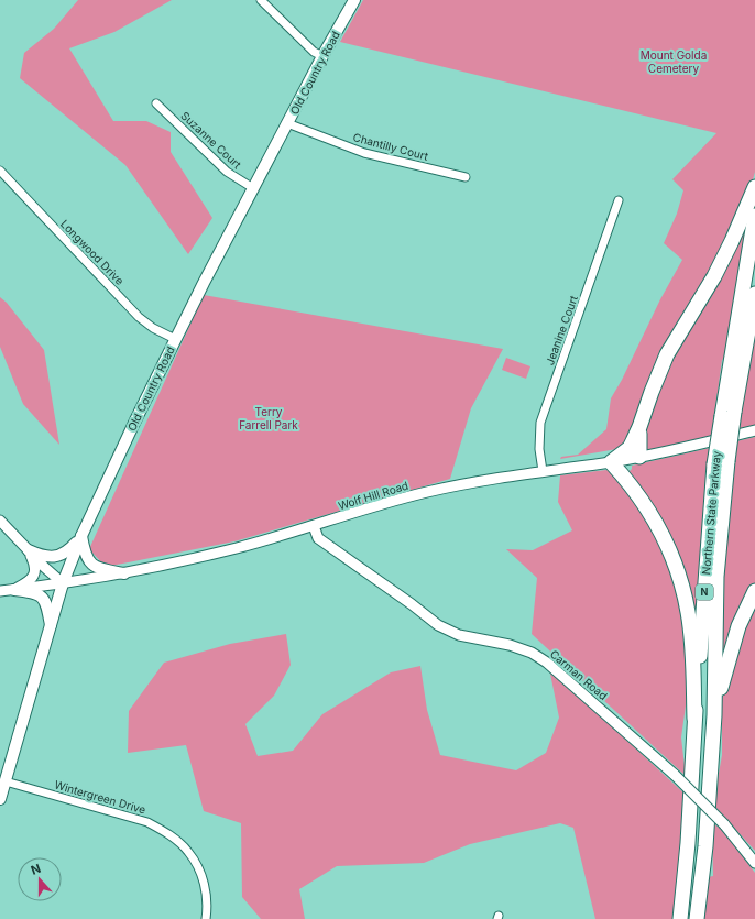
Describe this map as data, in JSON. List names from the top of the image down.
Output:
{
  "streets": {
    "highway": ["Northern State Parkway", "N"],
    "main road": ["Old Country Road"],
    "street": [
      "Suzanne Court",
      "Chantilly Court",
      "Longwood Drive",
      "Jeanine Court",
      "Wolf Hill Road",
      "Carman Road",
      "Wintergreen Drive"
    ]
  },
  "crossings": [
    ["Old Country Road", "Suzanne Court"],
    ["Old Country Road", "Chantilly Court"],
    ["Old Country Road", "Longwood Drive"],
    ["Old Country Road", "Wolf Hill Road"],
    ["Old Country Road", "Wintergreen Drive"],
    ["Jeanine Court", "Wolf Hill Road"],
    ["Wolf Hill Road", "Carman Road"]
  ],
  "parks": ["Mount Golda Cemetery", "Terry Farrell Park"],
  "north": "top"
}
